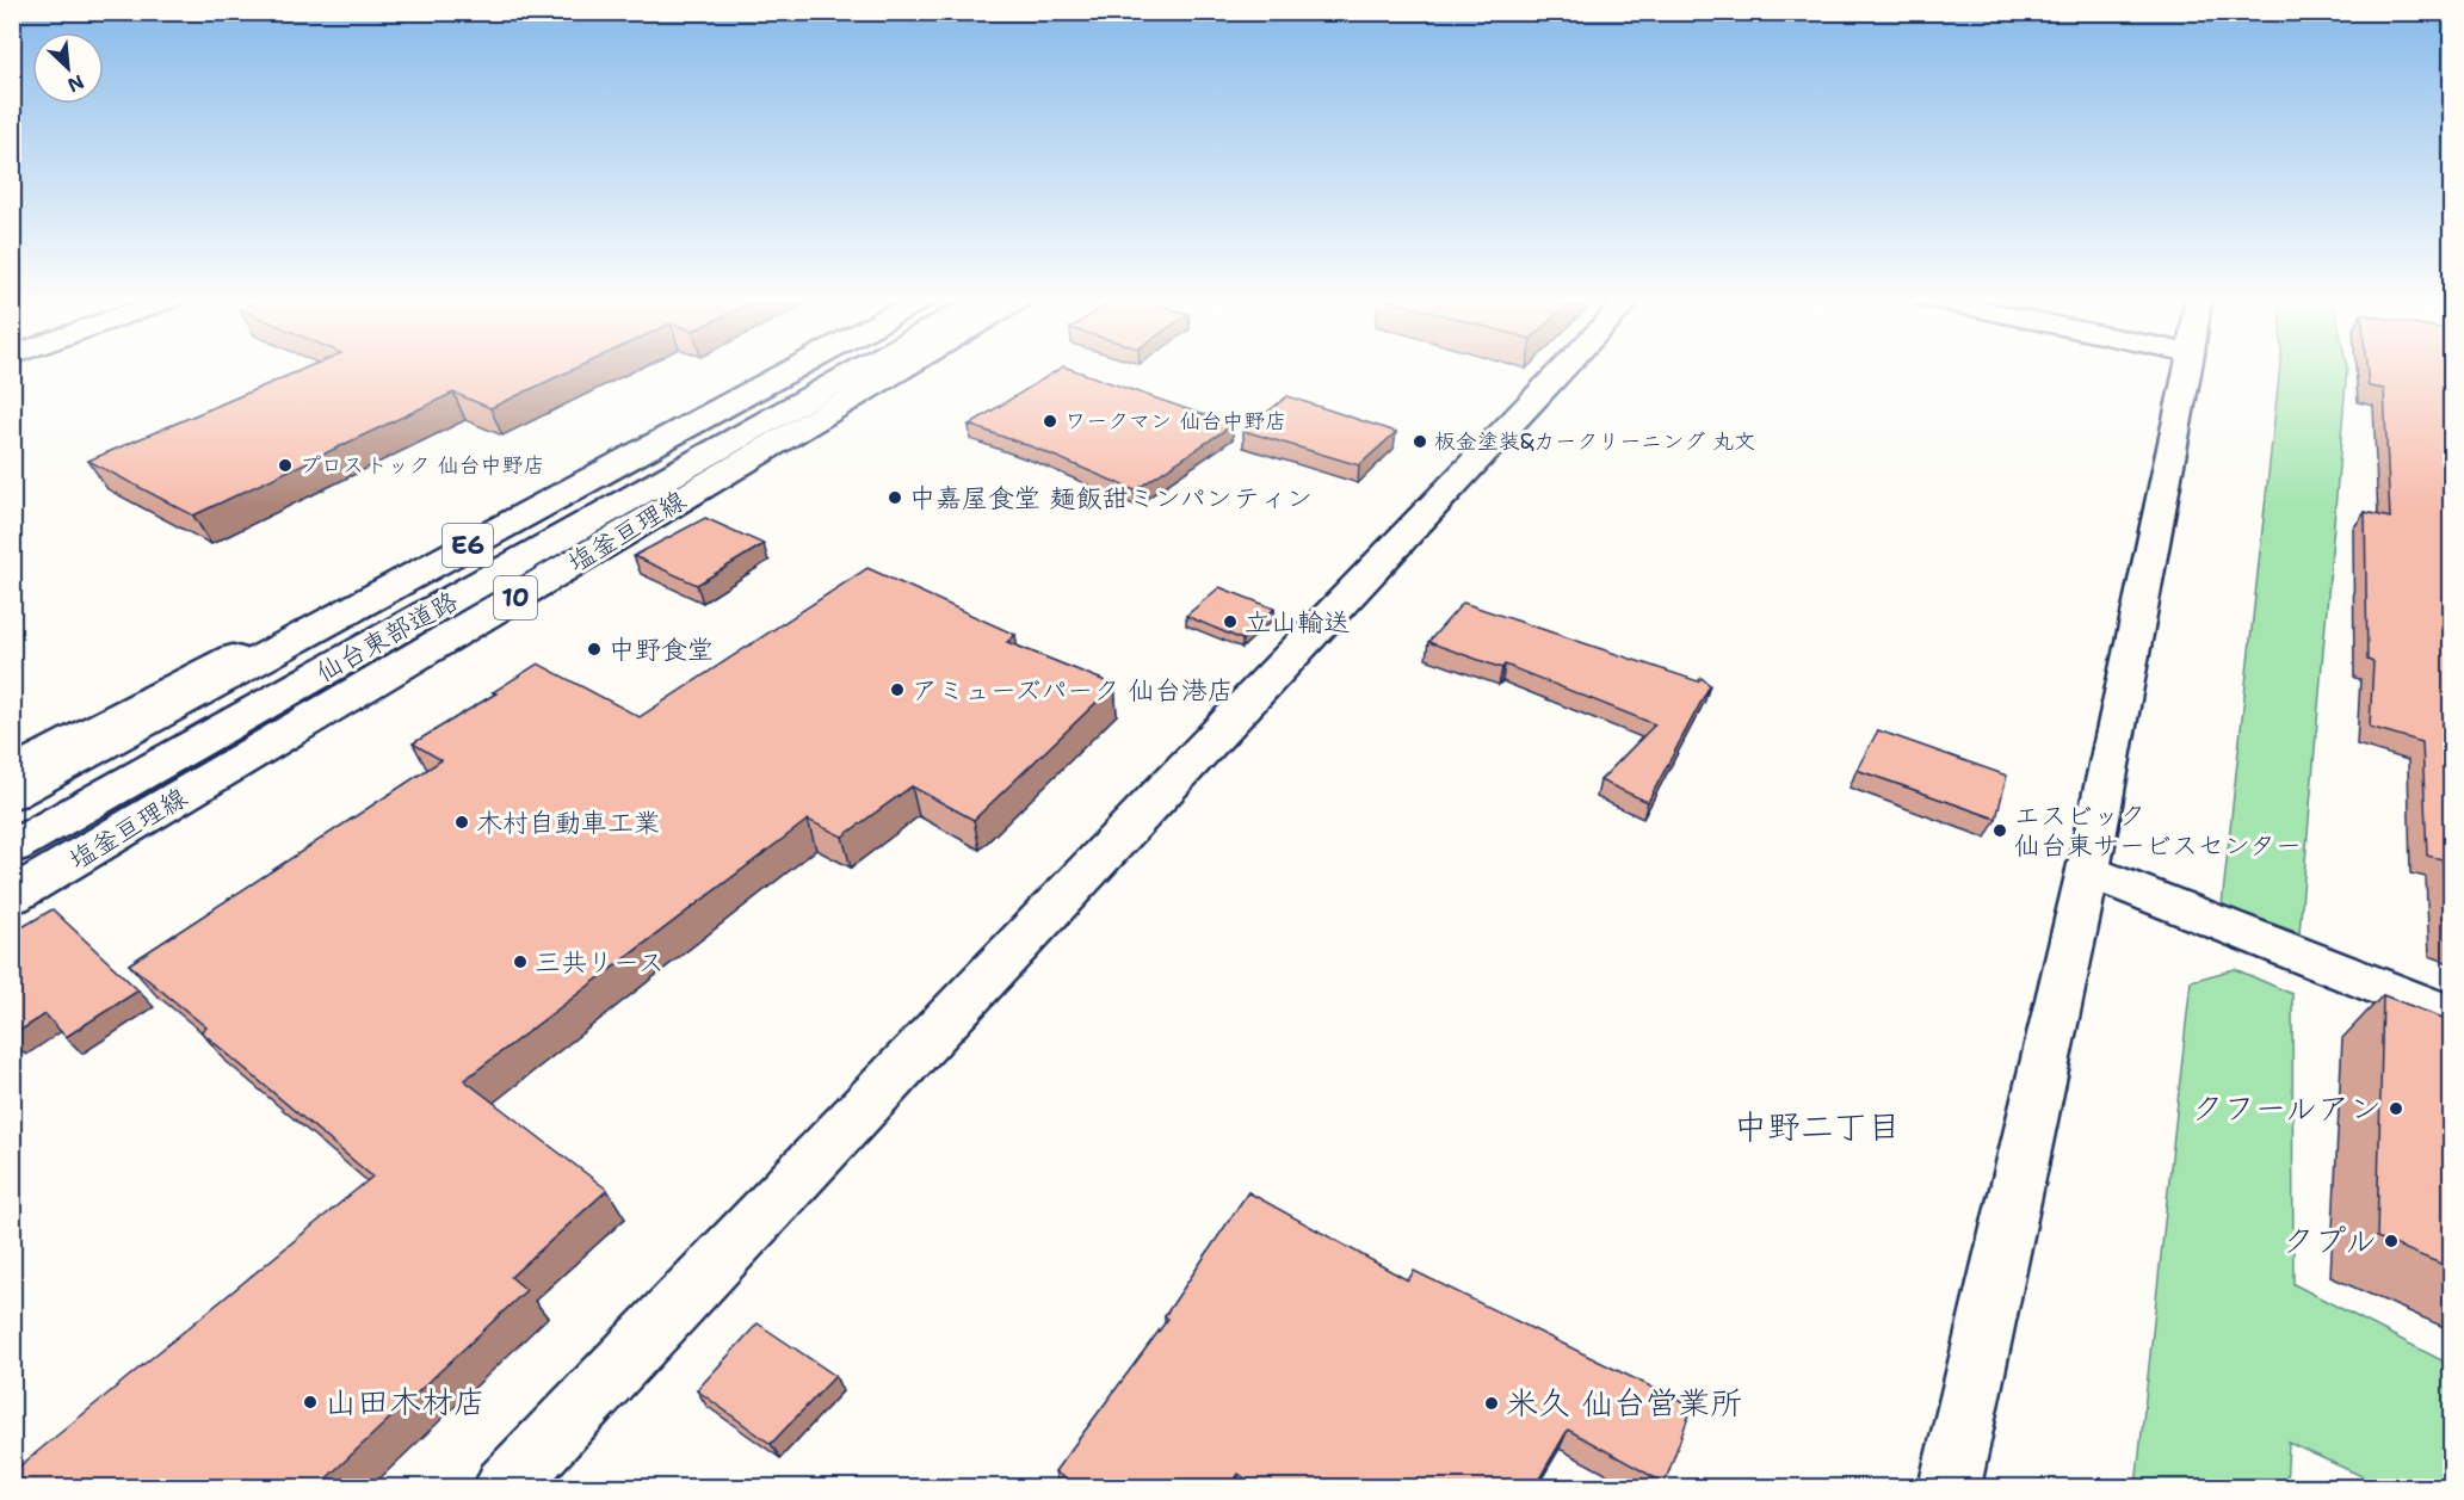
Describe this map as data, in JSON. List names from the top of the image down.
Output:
{
  "streets": {
    "main road": [
      "塩釜亘理線",
      "E6",
      "10",
      "仙台東部道路"
    ]
  },
  "districts": ["中野二丁目"],
  "places": [
    "ワークマン 仙台中野店",
    "板金塗装&カークリーニング 丸文",
    "プロストック 仙台中野店",
    "中嘉屋食堂 麺飯甜ミンパンティン",
    "立山輸送",
    "中野食堂",
    "アミューズパーク 仙台港店",
    "木村自動車工業",
    "エスビック 仙台東サービスセンター",
    "三共リース",
    "クフールアン",
    "クプル",
    "山田木材店",
    "米久 仙台営業所"
  ],
  "north": "bottom right"
}
